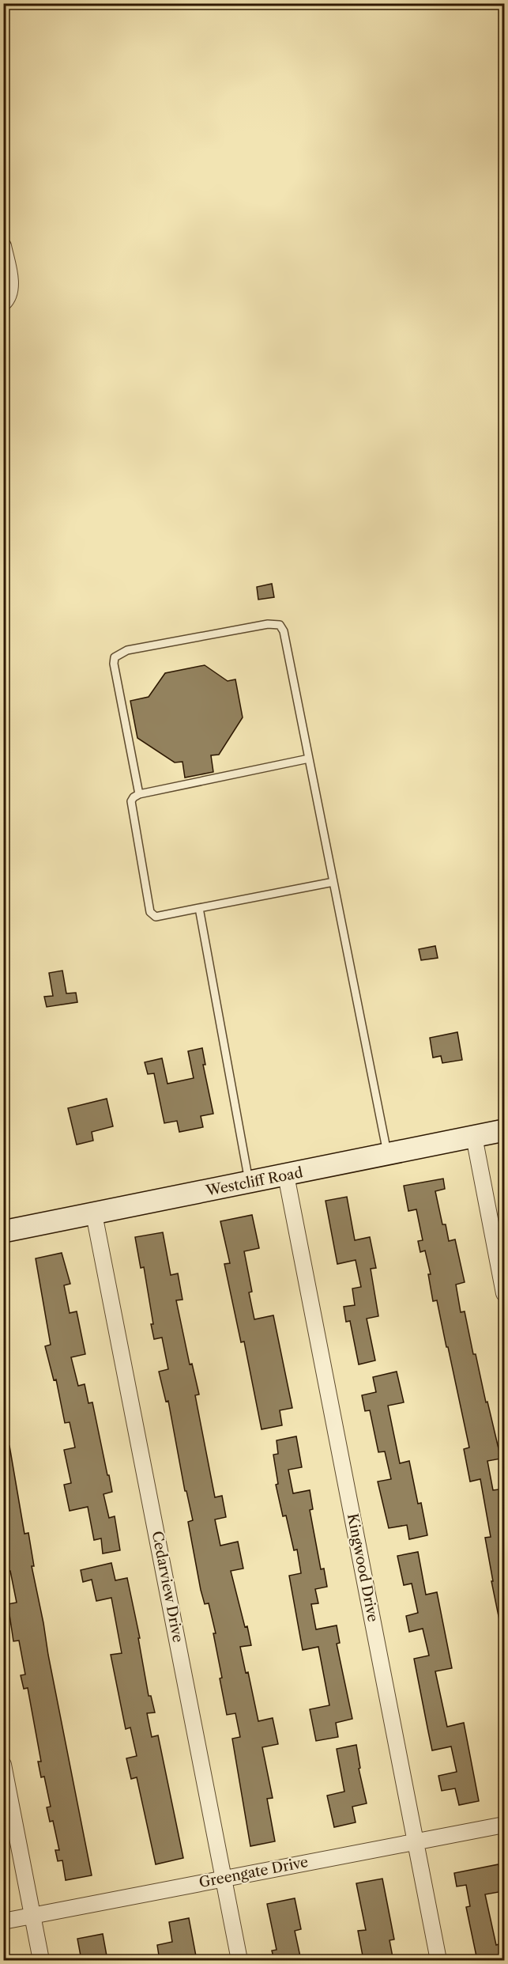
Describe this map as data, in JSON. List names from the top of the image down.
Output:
{
  "streets": {
    "street": [
      "Westcliff Road",
      "Kingwood Drive",
      "Cedarview Drive",
      "Greengate Drive"
    ]
  },
  "crossings": [
    ["Westcliff Road", "Kingwood Drive"],
    ["Westcliff Road", "Cedarview Drive"],
    ["Kingwood Drive", "Greengate Drive"],
    ["Cedarview Drive", "Greengate Drive"]
  ]
}
